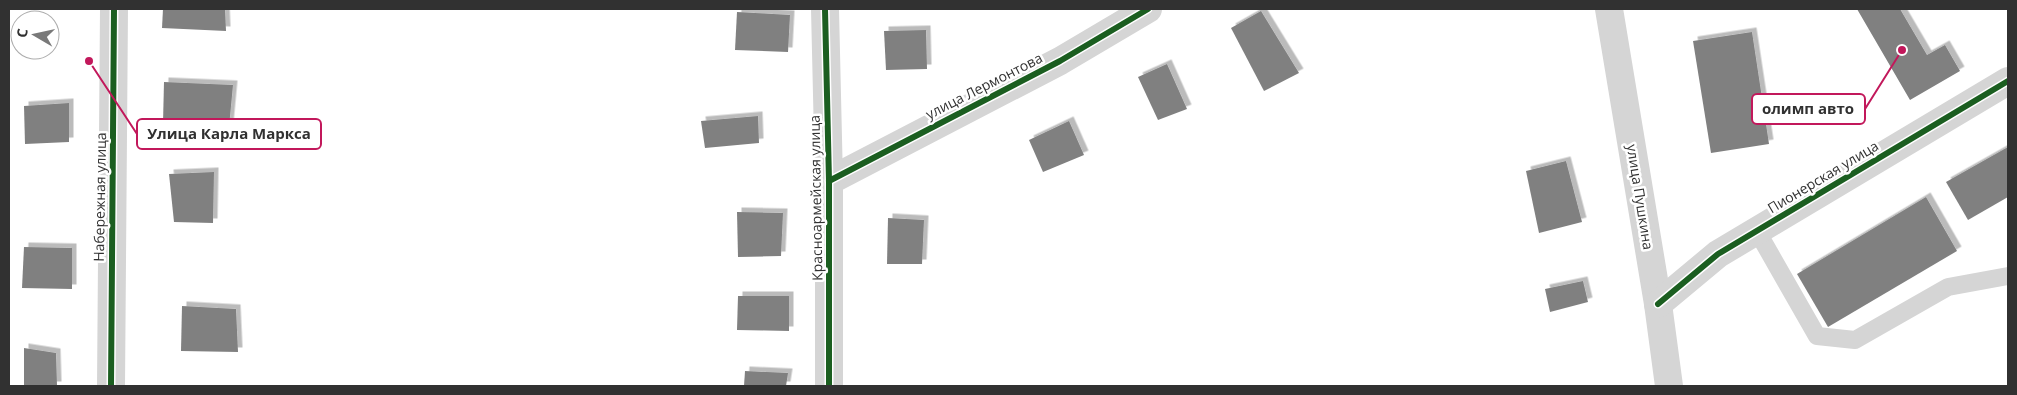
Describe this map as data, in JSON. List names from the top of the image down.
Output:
{
  "streets": {
    "street": [
      "улица Лермонтова",
      "Пионерская улица",
      "Набережная улица",
      "улица Пушкина",
      "Красноармейская улица"
    ]
  },
  "crossings": [
    ["улица Лермонтова", "Красноармейская улица"],
    ["Пионерская улица", "улица Пушкина"]
  ],
  "places": ["олимп авто", "Улица Карла Маркса"],
  "north": "left"
}
